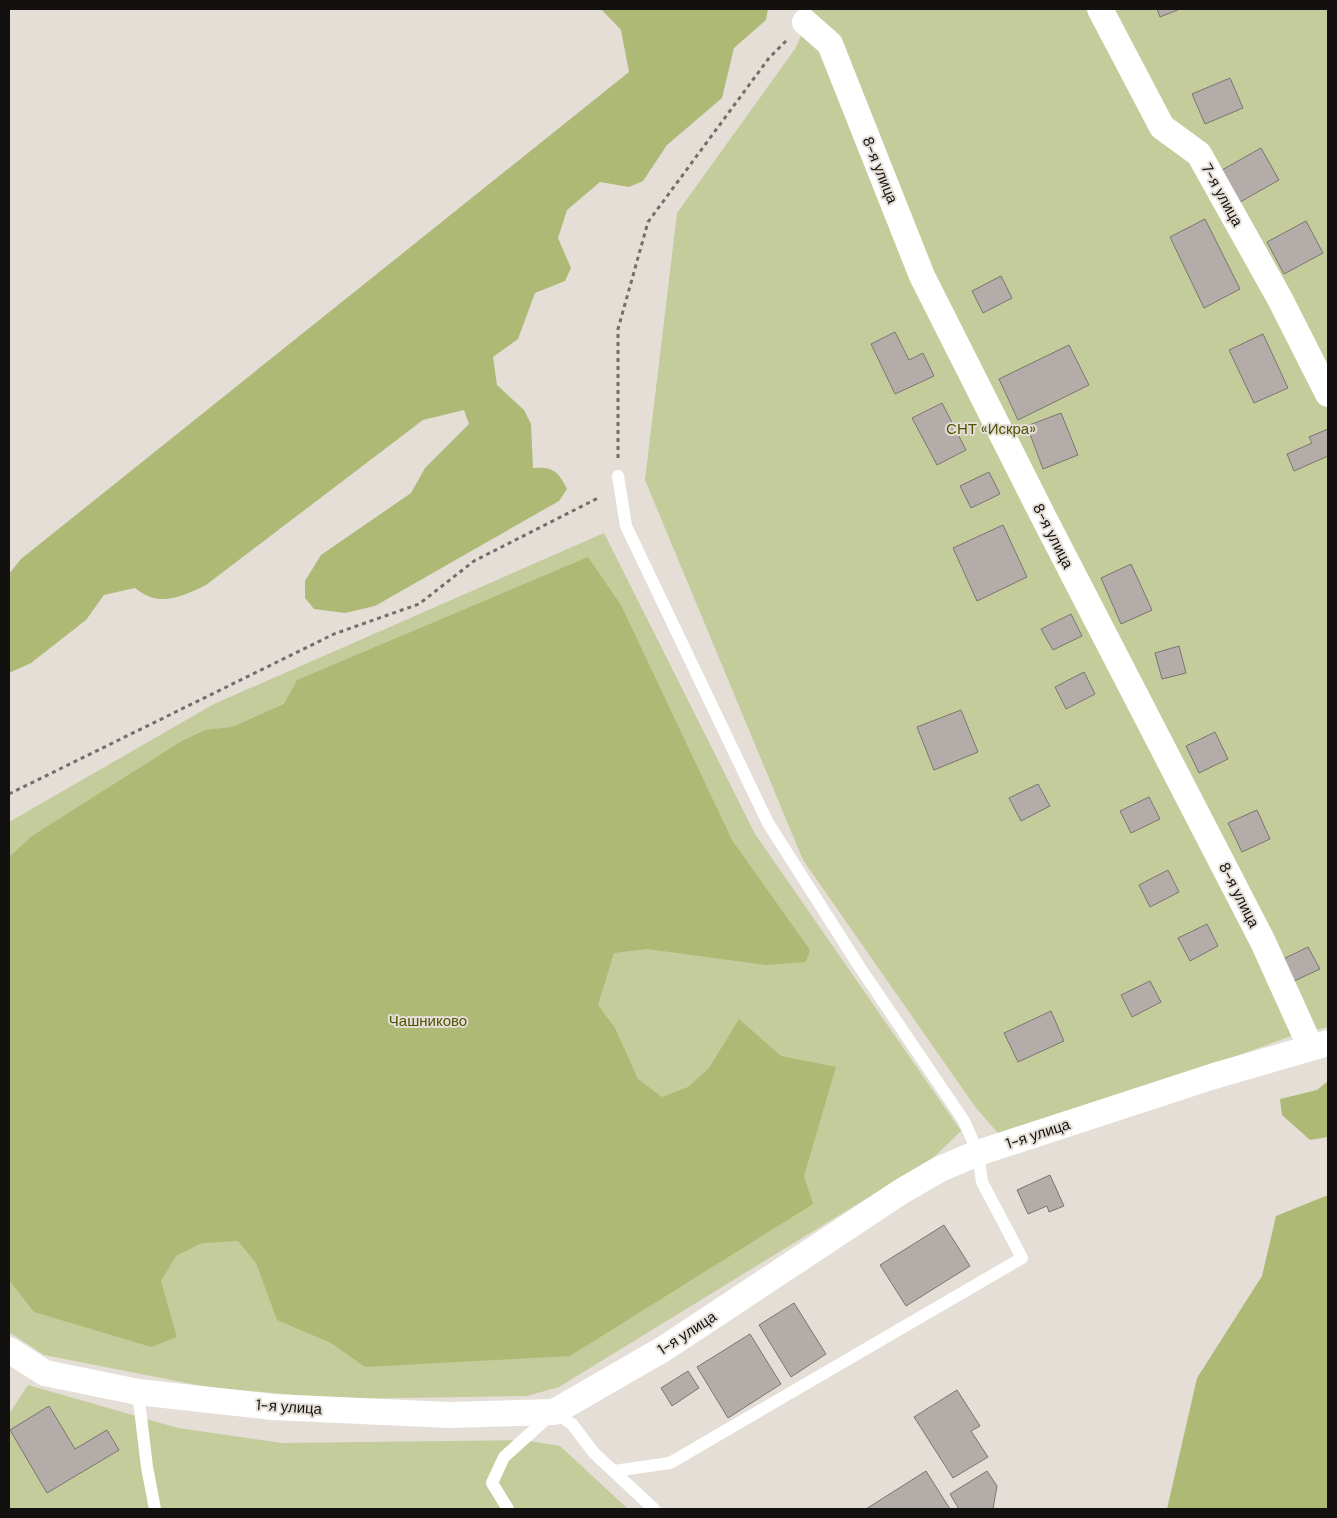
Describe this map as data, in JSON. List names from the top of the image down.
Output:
{
  "streets": {
    "street": ["8-я улица", "7-я улица", "1-я улица"]
  },
  "crossings": [
    ["8-я улица", "1-я улица"]
  ],
  "parks": ["СНТ «Искра»", "Чашниково"]
}
